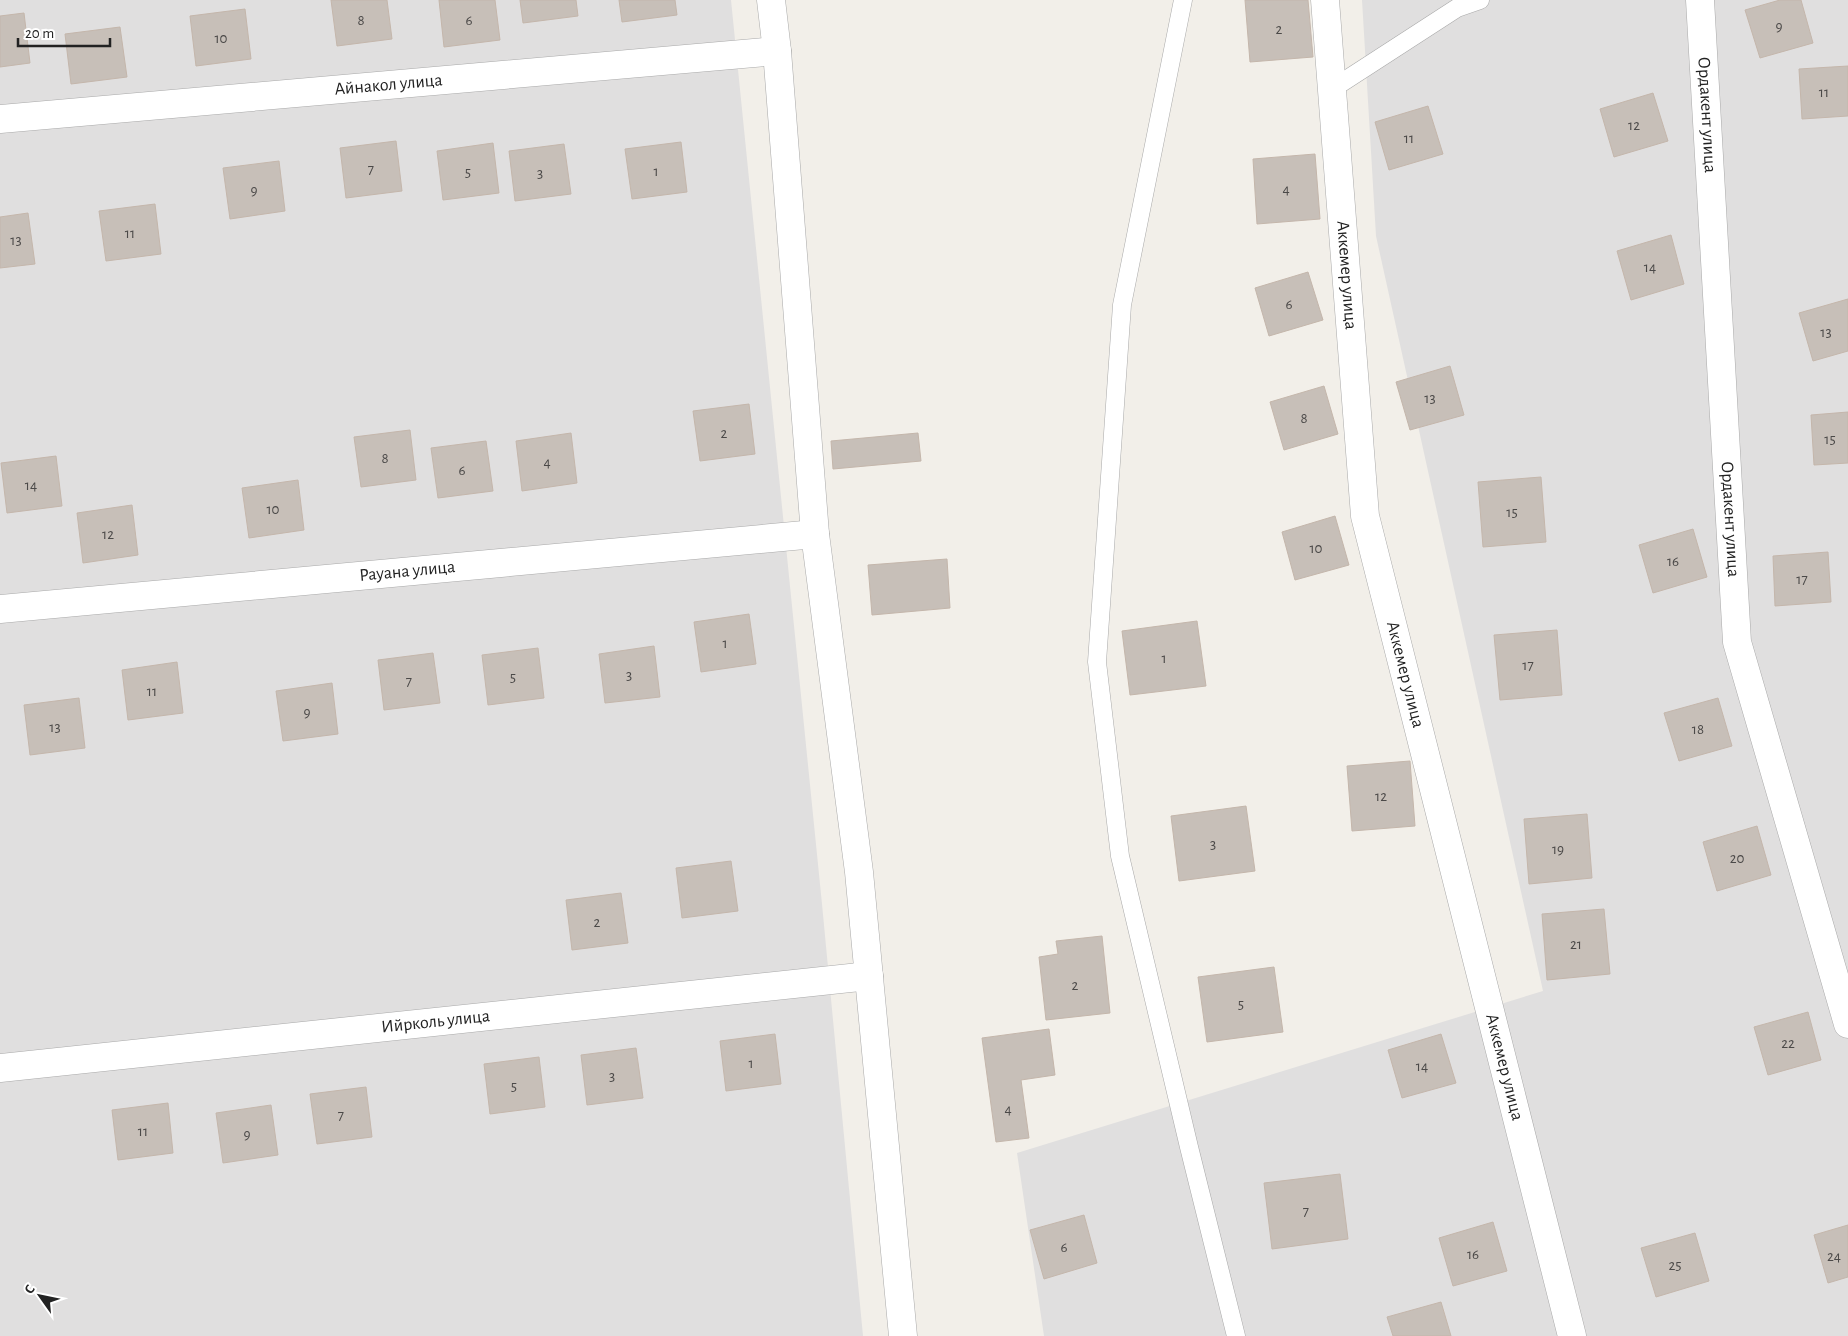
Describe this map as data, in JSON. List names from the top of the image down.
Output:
{
  "streets": {
    "street": [
      "Айнакол улица",
      "Ордакент улица",
      "Аккемер улица",
      "Рауана улица",
      "Ийрколь улица"
    ]
  },
  "house_numbers": [
    "8",
    "6",
    "9",
    "2",
    "10",
    "11",
    "12",
    "11",
    "7",
    "1",
    "5",
    "3",
    "4",
    "9",
    "11",
    "13",
    "14",
    "6",
    "13",
    "13",
    "8",
    "2",
    "15",
    "8",
    "4",
    "6",
    "14",
    "10",
    "15",
    "12",
    "10",
    "16",
    "17",
    "1",
    "1",
    "17",
    "3",
    "5",
    "7",
    "11",
    "9",
    "13",
    "18",
    "12",
    "3",
    "19",
    "20",
    "2",
    "21",
    "2",
    "5",
    "22",
    "1",
    "14",
    "3",
    "5",
    "4",
    "7",
    "11",
    "9",
    "7",
    "6",
    "16",
    "24",
    "25"
  ],
  "scale_bar": "20 m",
  "north": "top left"
}
